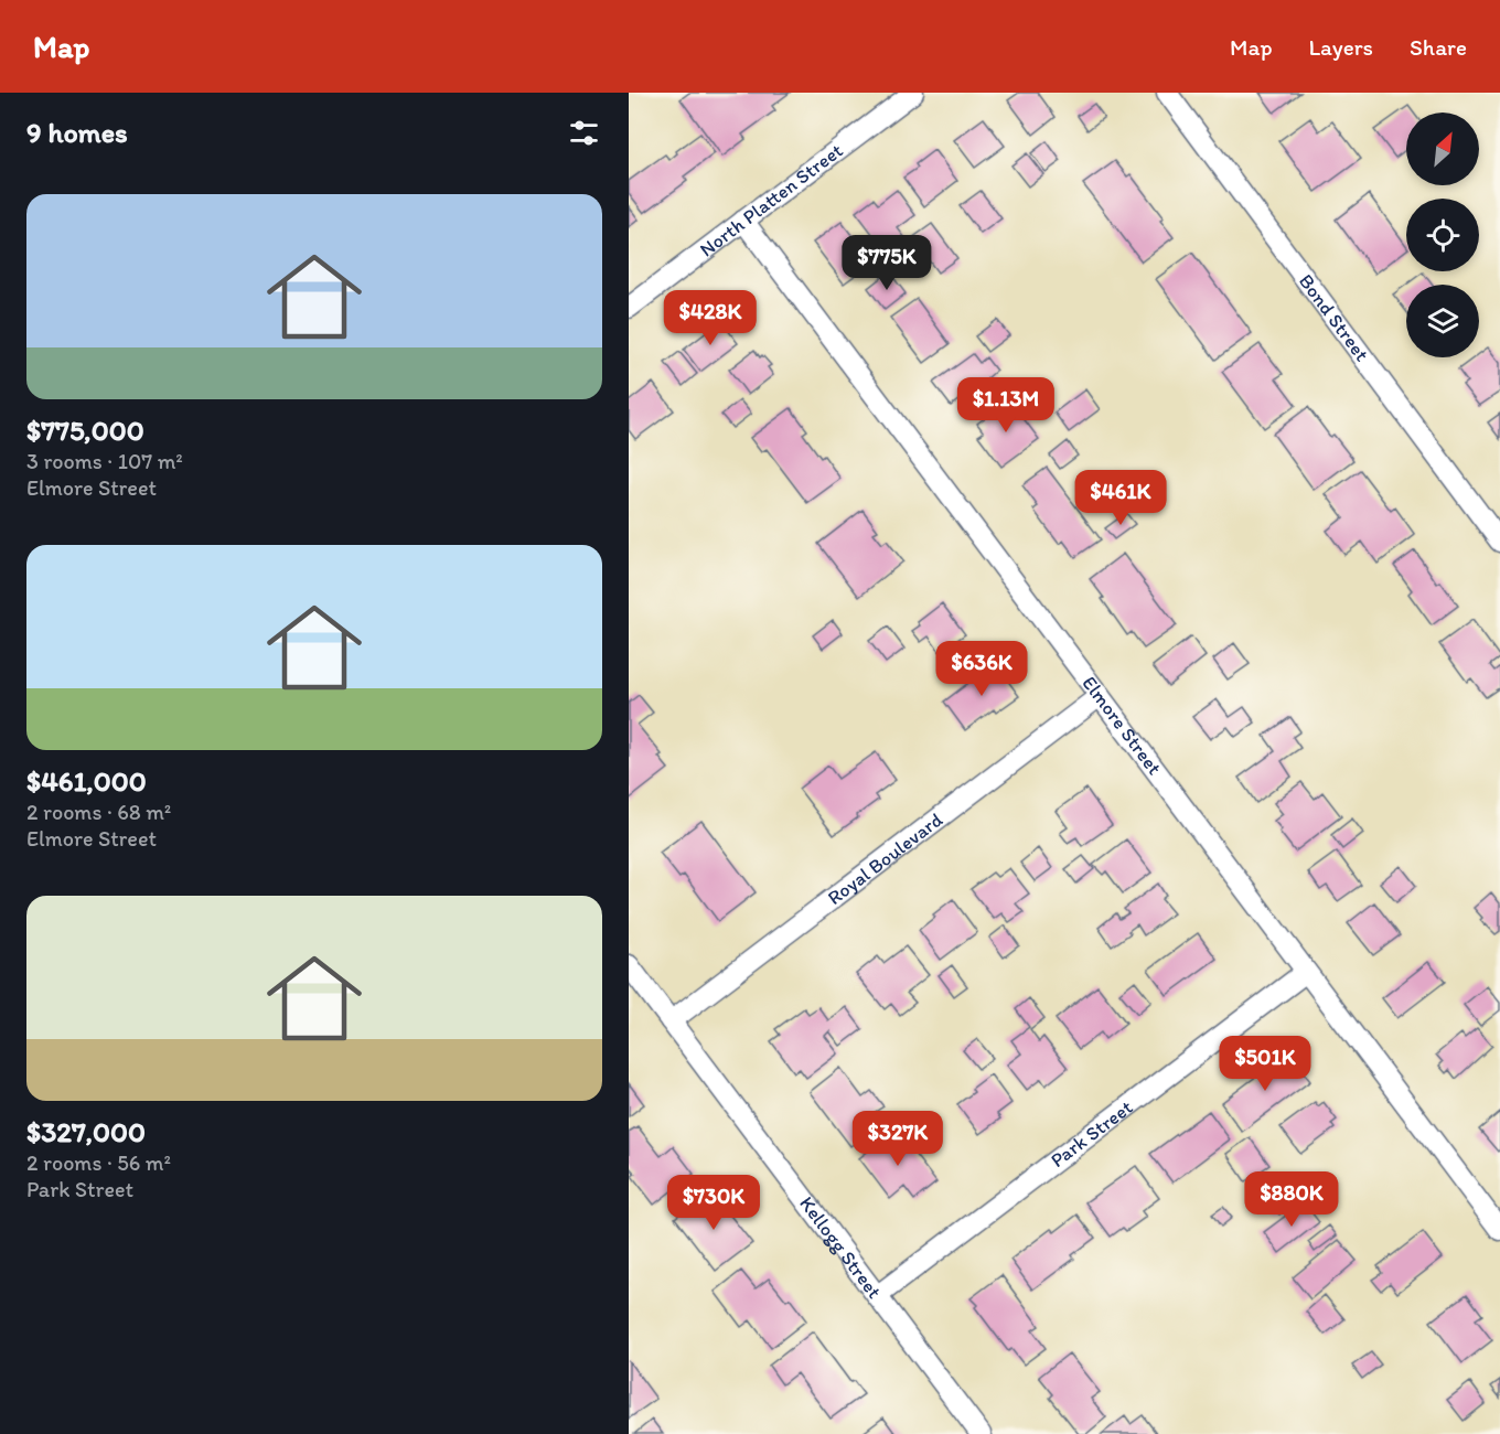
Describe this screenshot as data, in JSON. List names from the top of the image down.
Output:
{
  "streets": {
    "street": [
      "North Platten Street",
      "Bond Street",
      "Elmore Street",
      "Royal Boulevard",
      "Park Street",
      "Kellogg Street"
    ]
  },
  "crossings": [
    ["North Platten Street", "Elmore Street"],
    ["Elmore Street", "Royal Boulevard"],
    ["Elmore Street", "Park Street"],
    ["Royal Boulevard", "Kellogg Street"],
    ["Park Street", "Kellogg Street"]
  ],
  "north": "top right",
  "page": {
    "header": "Map",
    "nav": ["Map", "Layers", "Share"],
    "heading": "9 homes",
    "list": [
      {
        "name": "$775,000",
        "note": "3 rooms · 107 m² · Elmore Street"
      },
      {
        "name": "$461,000",
        "note": "2 rooms · 68 m² · Elmore Street"
      },
      {
        "name": "$327,000",
        "note": "2 rooms · 56 m² · Park Street"
      }
    ],
    "price": [
      "$775K",
      "$428K",
      "$1.13M",
      "$461K",
      "$636K",
      "$501K",
      "$327K",
      "$880K",
      "$730K"
    ]
  }
}
